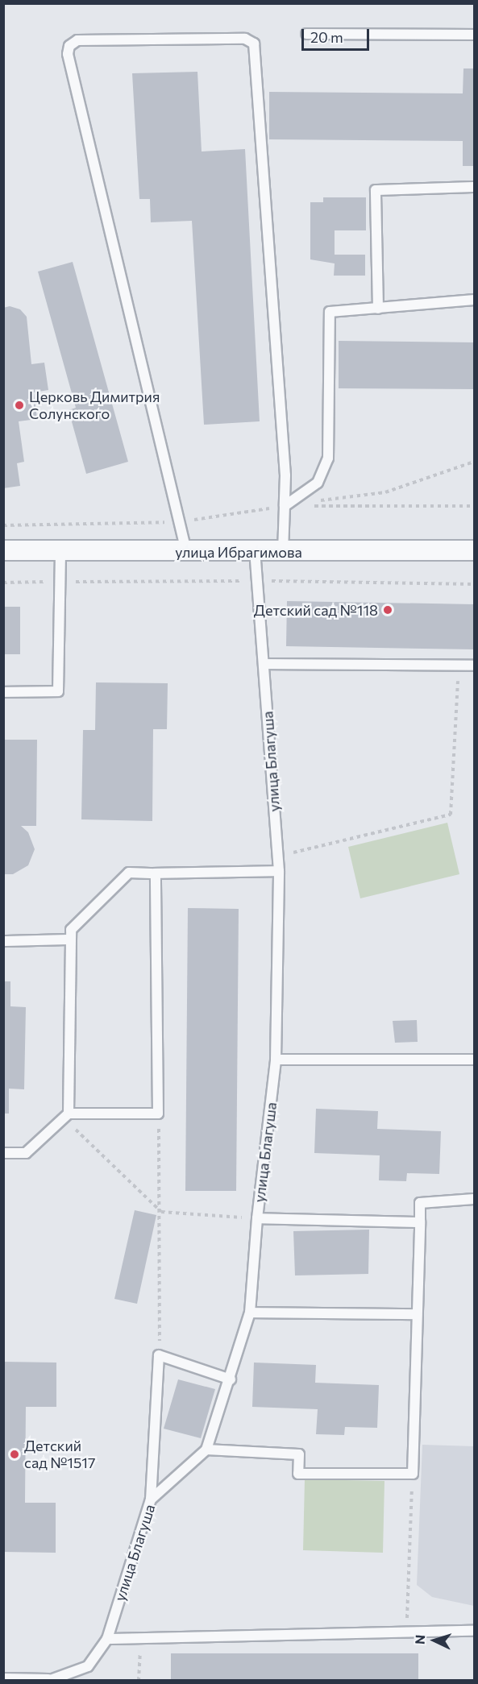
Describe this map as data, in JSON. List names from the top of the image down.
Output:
{
  "streets": {
    "street": ["улица Ибрагимова"],
    "lane": ["улица Благуша"]
  },
  "crossings": [
    ["улица Ибрагимова", "улица Благуша"]
  ],
  "places": ["Церковь Димитрия Солунского", "Детский сад №118", "Детский сад №1517"],
  "scale_bar": "20 m",
  "north": "left"
}
